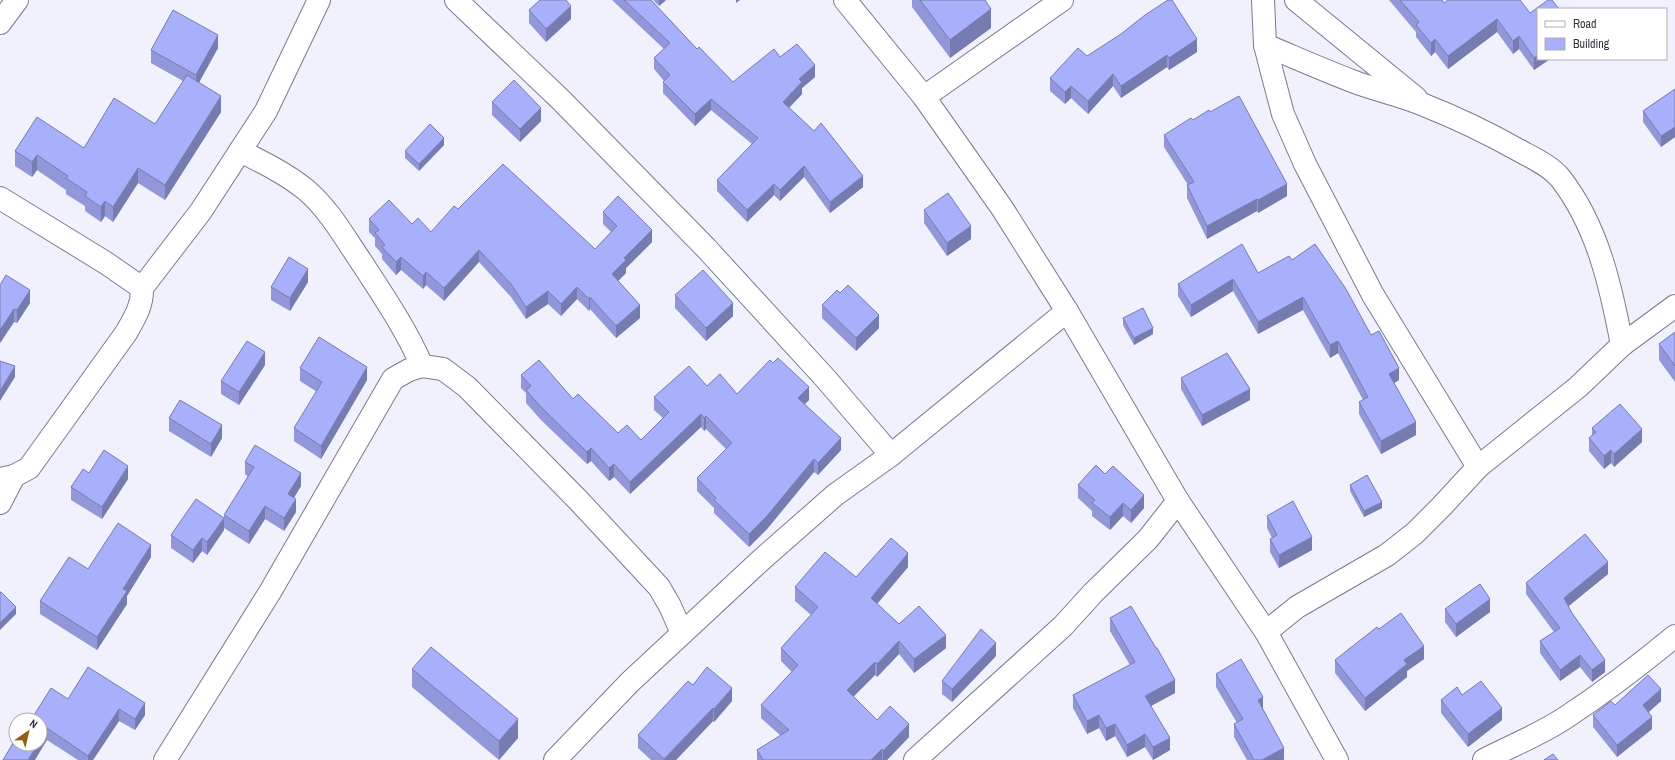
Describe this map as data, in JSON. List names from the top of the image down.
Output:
{
  "legend": ["Road", "Building"],
  "north": "top right"
}
